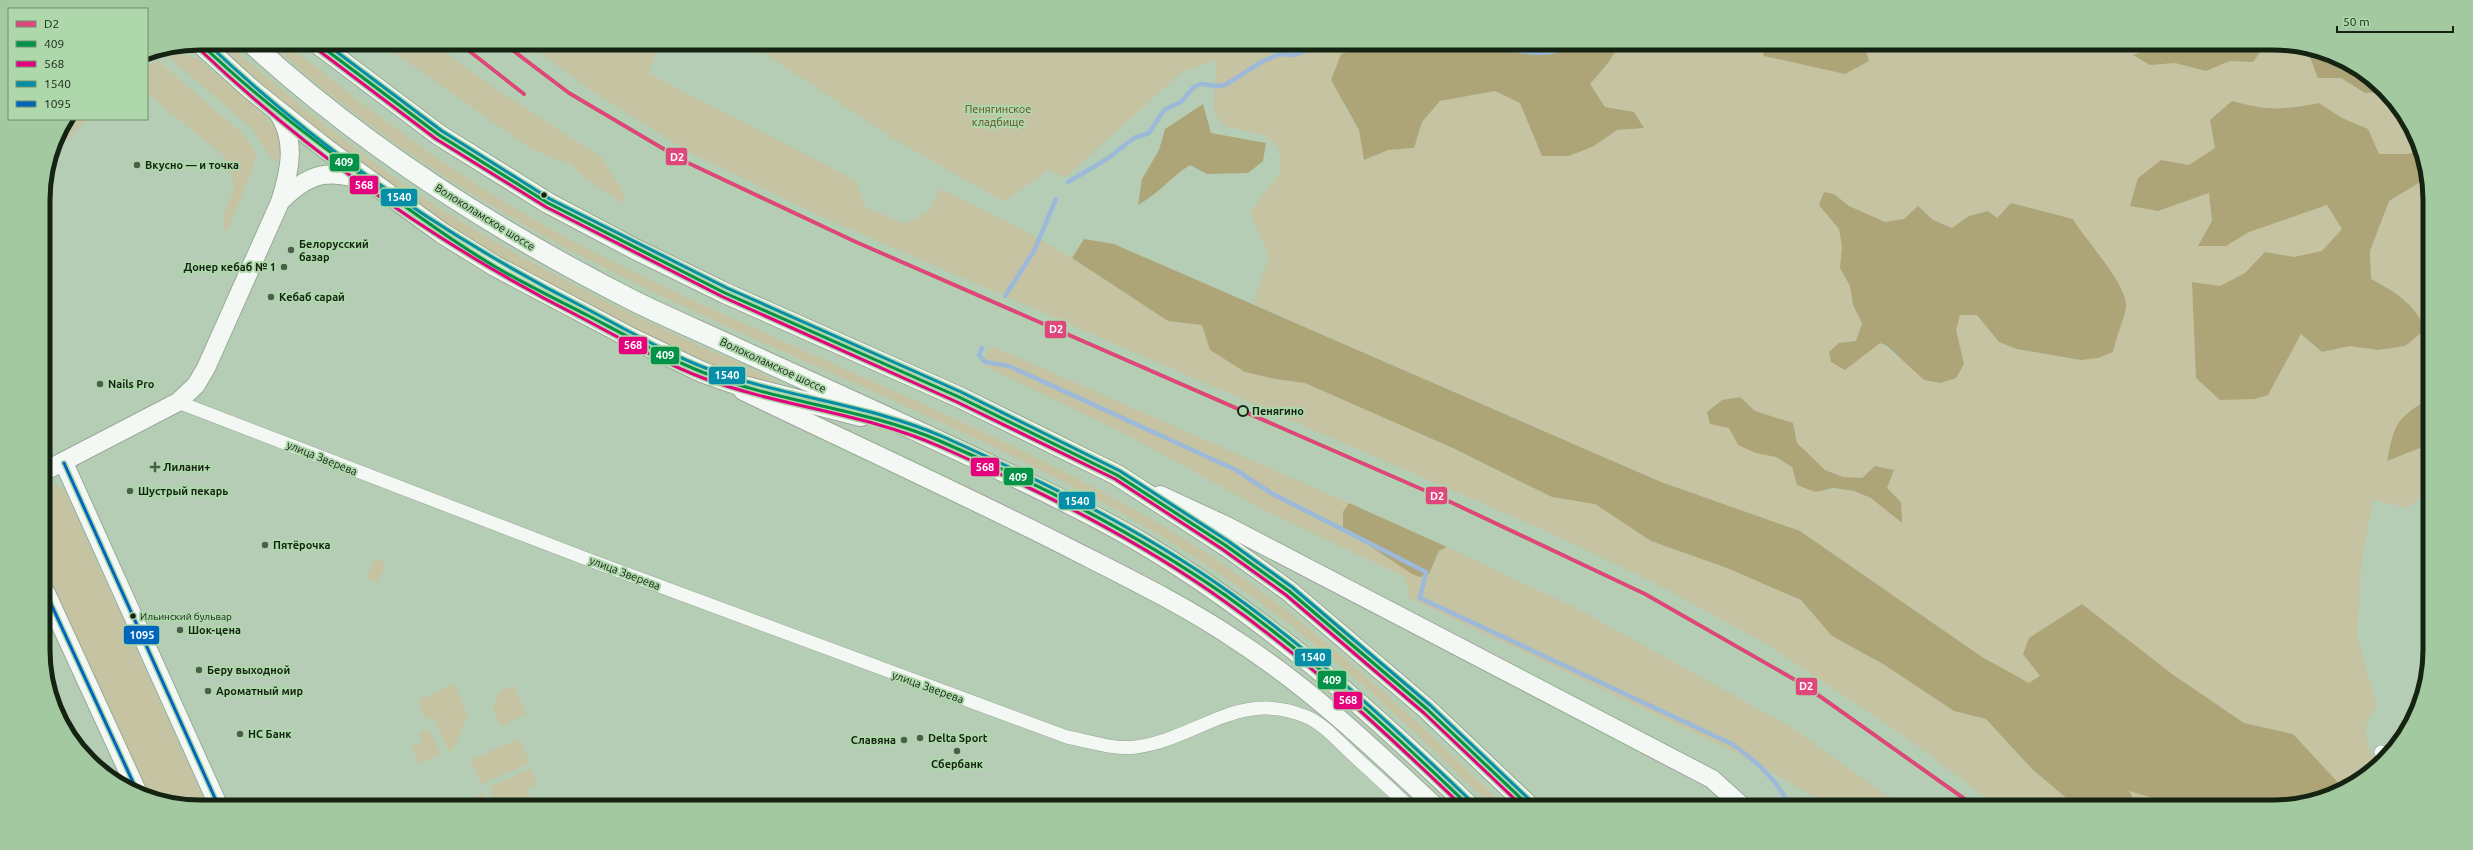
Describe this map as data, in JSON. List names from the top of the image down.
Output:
{
  "streets": {
    "main road": ["Волоколамское шоссе"],
    "street": ["улица Зверева"]
  },
  "parks": ["Пенягинское кладбище"],
  "places": {
    "other": [
      "Вкусно — и точка",
      "Белорусский базар",
      "Донер кебаб № 1",
      "Кебаб сарай",
      "Nails Pro",
      "Пенягино",
      "Шустрый пекарь",
      "Пятёрочка",
      "Ильинский бульвар",
      "Шок-цена",
      "Беру выходной",
      "Ароматный мир",
      "НС Банк",
      "Delta Sport",
      "Славяна",
      "Сбербанк"
    ],
    "health": ["Лилани+"]
  },
  "lines": [
    "transit line D2",
    "transit line 409",
    "transit line 568",
    "transit line 1540",
    "transit line 1095"
  ],
  "legend": [
    "D2",
    "409",
    "568",
    "1540",
    "1095"
  ],
  "scale_bar": "50 m"
}
